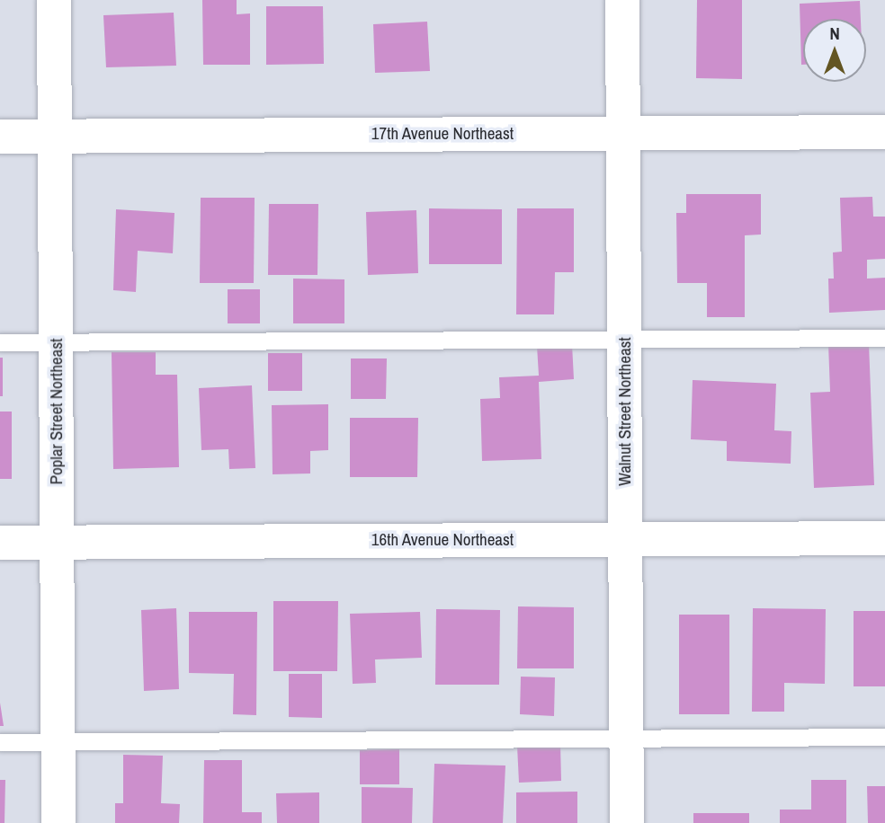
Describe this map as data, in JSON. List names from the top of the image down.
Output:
{
  "streets": {
    "street": [
      "17th Avenue Northeast",
      "Poplar Street Northeast",
      "Walnut Street Northeast",
      "16th Avenue Northeast"
    ]
  },
  "crossings": [
    ["17th Avenue Northeast", "Poplar Street Northeast"],
    ["17th Avenue Northeast", "Walnut Street Northeast"],
    ["Poplar Street Northeast", "16th Avenue Northeast"],
    ["Walnut Street Northeast", "16th Avenue Northeast"]
  ],
  "north": "top"
}
